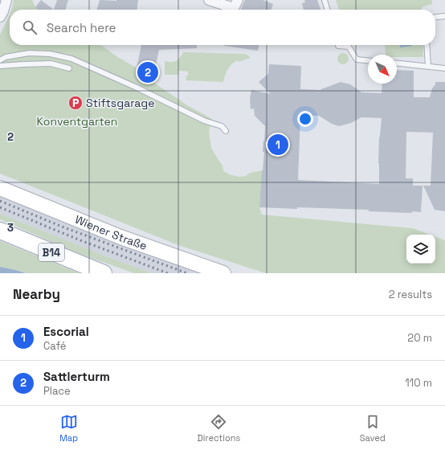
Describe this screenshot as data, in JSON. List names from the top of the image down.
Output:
{
  "streets": {
    "main road": ["B14"],
    "street": ["Wiener Straße"]
  },
  "parks": ["Konventgarten"],
  "places": {
    "parking": ["Stiftsgarage"]
  },
  "north": "bottom right",
  "page": {
    "search": "Search here",
    "pins": ["2", "1"],
    "heading": ["Nearby", "2 results"],
    "list": [
      {
        "mark": "1",
        "name": "Escorial",
        "note": "Café",
        "value": "20 m"
      },
      {
        "mark": "2",
        "name": "Sattlerturm",
        "note": "Place",
        "value": "110 m"
      }
    ],
    "nav": ["Map", "Directions", "Saved"]
  },
  "grid": {
    "rows": ["2", "3"]
  }
}
